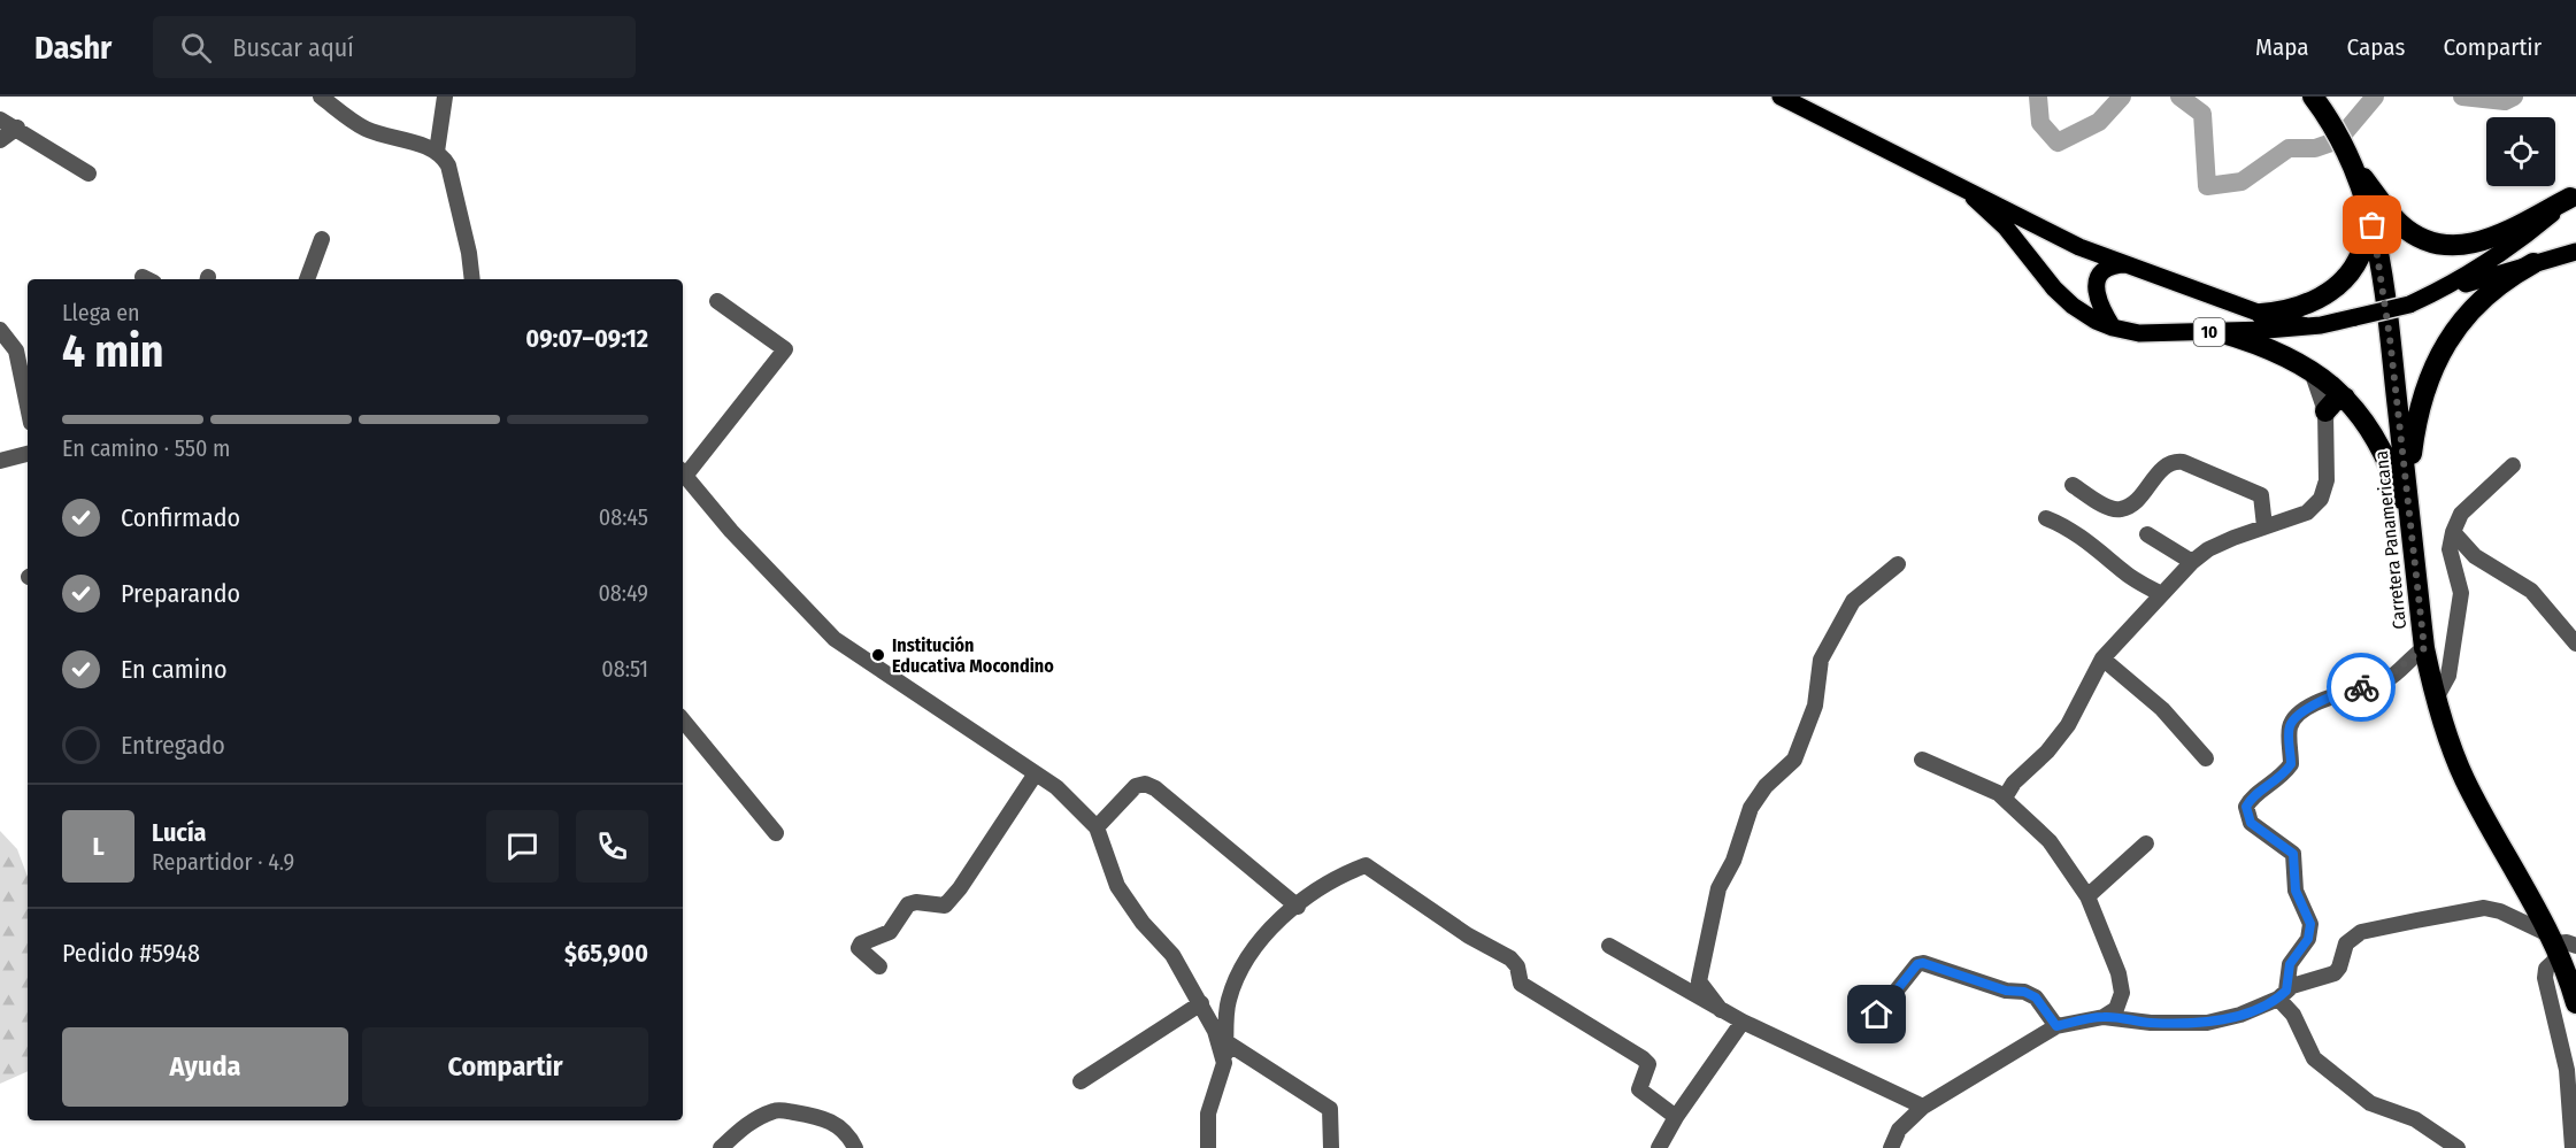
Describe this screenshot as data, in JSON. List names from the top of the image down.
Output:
{
  "streets": {
    "highway": ["Carretera Panamericana"],
    "main road": ["10"]
  },
  "places": ["Institución Educativa Mocondino"],
  "page": {
    "header": "Dashr",
    "search": "Buscar aquí",
    "nav": ["Mapa", "Capas", "Compartir"],
    "heading": ["4 min", "Llega en", "09:07–09:12"],
    "panel": [
      "Lucía",
      "Repartidor · 4.9",
      "Pedido #5948",
      "$65,900"
    ],
    "bar": "En camino · 550 m",
    "list": [
      ["Confirmado", "08:45"],
      ["Preparando", "08:49"],
      ["En camino", "08:51"],
      "Entregado"
    ],
    "round": "L",
    "buttons": ["Ayuda", "Compartir"]
  }
}
